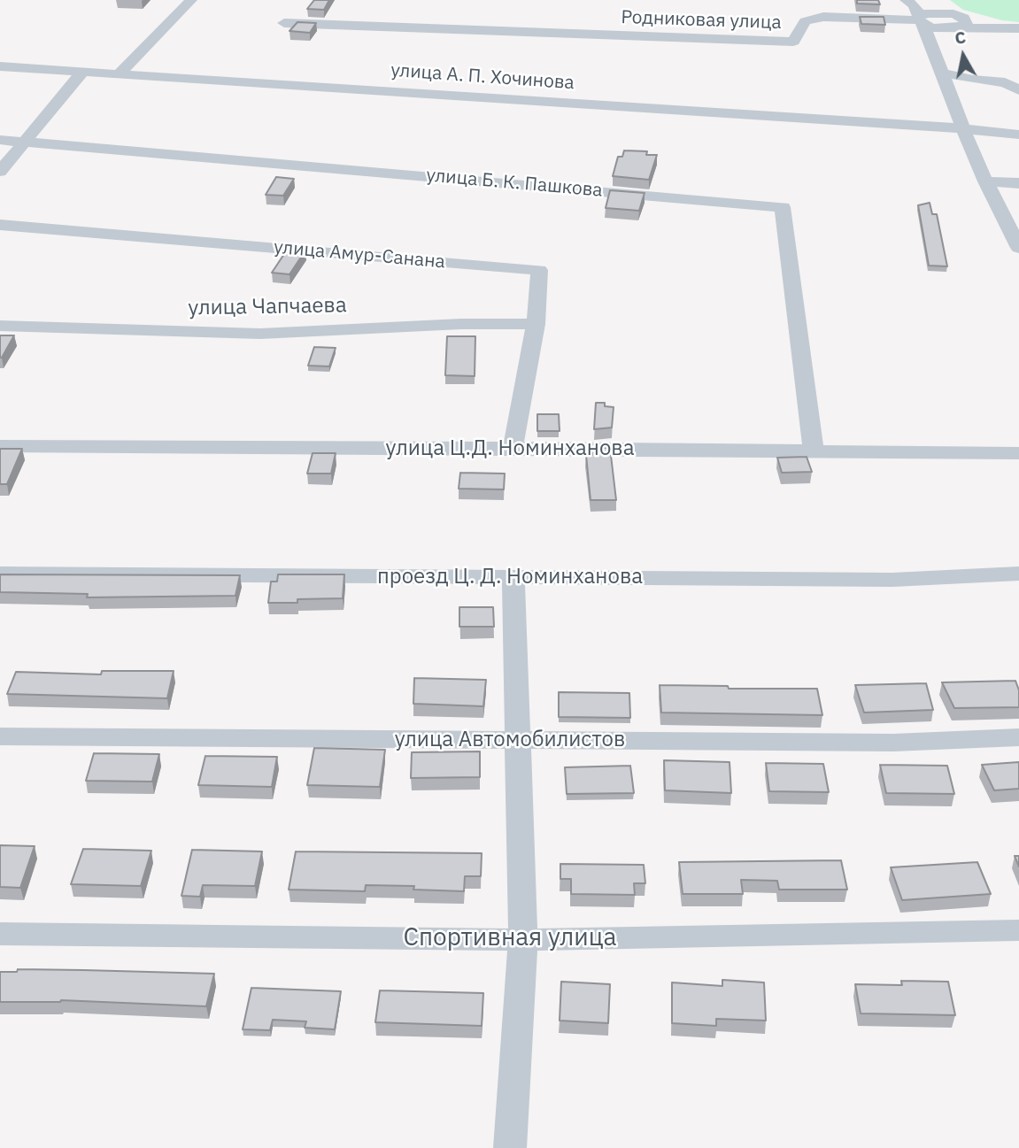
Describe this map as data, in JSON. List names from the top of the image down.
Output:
{
  "streets": {
    "street": [
      "Родниковая улица",
      "улица А. П. Хочинова",
      "улица Б. К. Пашкова",
      "улица Амур-Санана",
      "улица Чапчаева",
      "улица Ц.Д. Номинханова",
      "проезд Ц. Д. Номинханова",
      "улица Автомобилистов",
      "Спортивная улица"
    ]
  },
  "crossings": [
    ["улица Б. К. Пашкова", "улица Ц.Д. Номинханова"],
    ["улица Амур-Санана", "улица Чапчаева"],
    ["улица Амур-Санана", "улица Ц.Д. Номинханова"]
  ],
  "north": "top"
}
